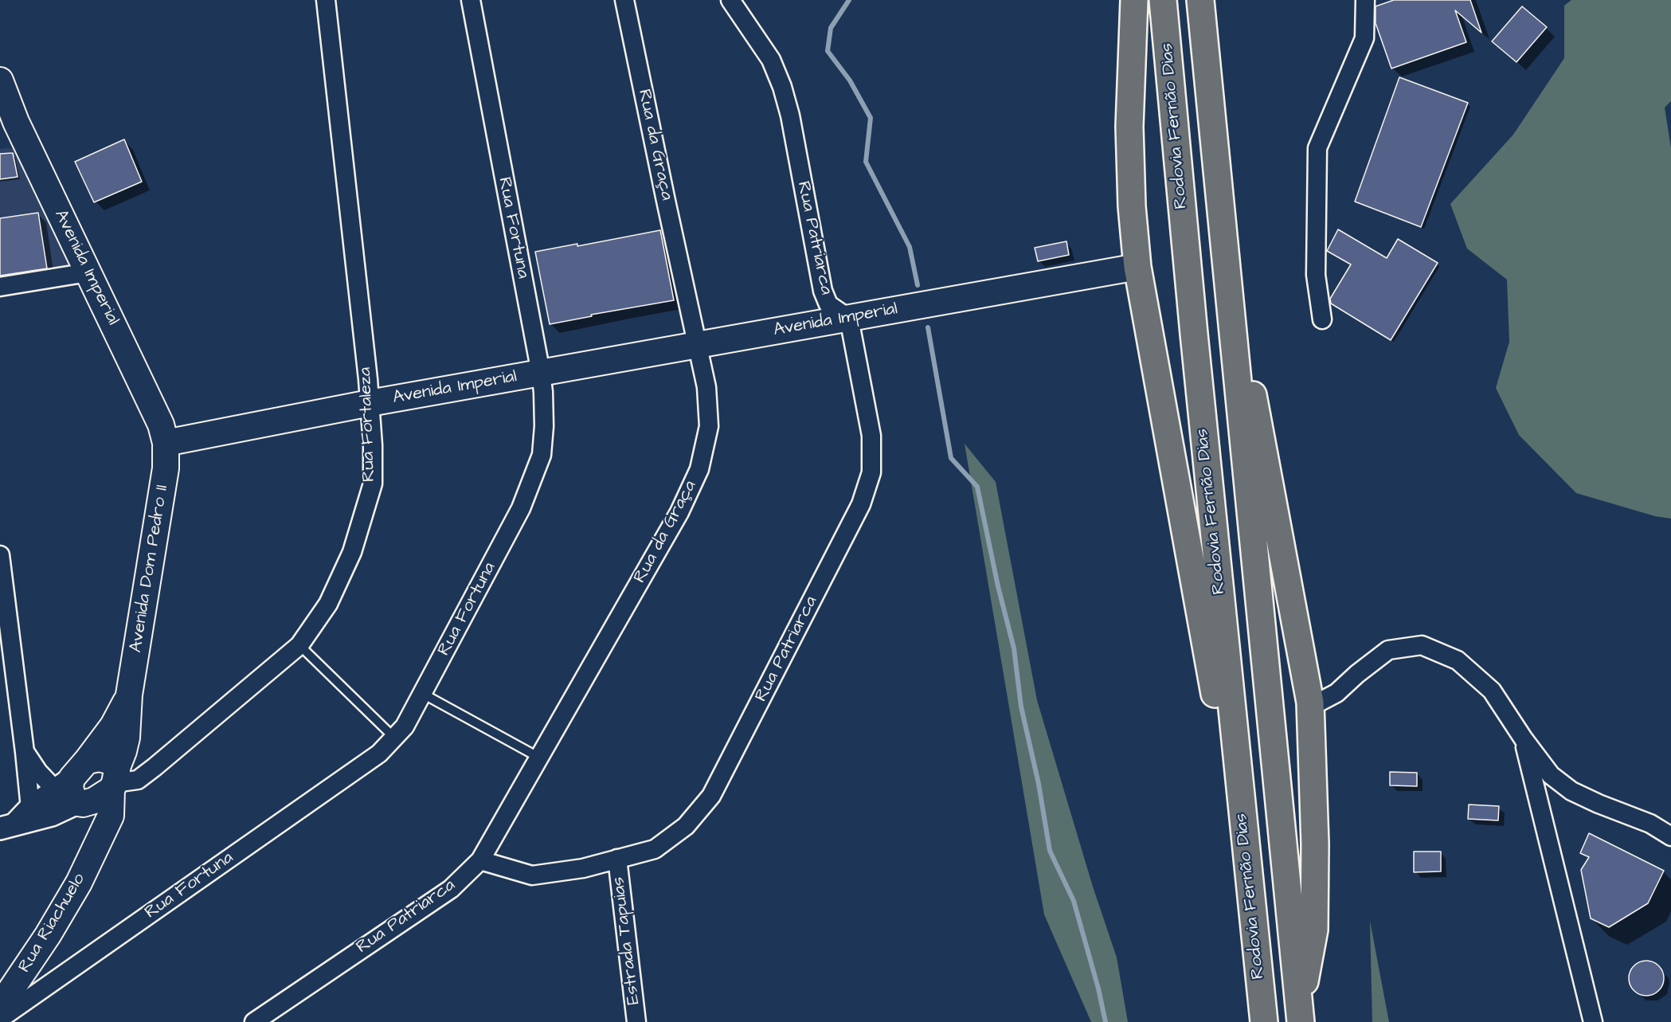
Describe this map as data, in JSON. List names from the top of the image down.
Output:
{
  "streets": {
    "highway": ["Rodovia Fernão Dias"],
    "main road": ["Avenida Imperial", "Avenida Dom Pedro II", "Rua Riachuelo"],
    "street": [
      "Rua da Graça",
      "Rua Fortuna",
      "Rua Patriarca",
      "Rua Fortaleza",
      "Estrada Tapuias"
    ]
  },
  "crossings": [
    ["Rua da Graça", "Rua Patriarca"],
    ["Rua da Graça", "Avenida Imperial"],
    ["Rua Fortuna", "Avenida Imperial"],
    ["Rua Patriarca", "Avenida Imperial"],
    ["Rua Patriarca", "Estrada Tapuias"],
    ["Avenida Imperial", "Rua Fortaleza"],
    ["Avenida Imperial", "Avenida Dom Pedro II"],
    ["Rua Fortaleza", "Avenida Dom Pedro II"],
    ["Rua Fortaleza", "Rua Riachuelo"],
    ["Avenida Dom Pedro II", "Rua Riachuelo"]
  ]
}
